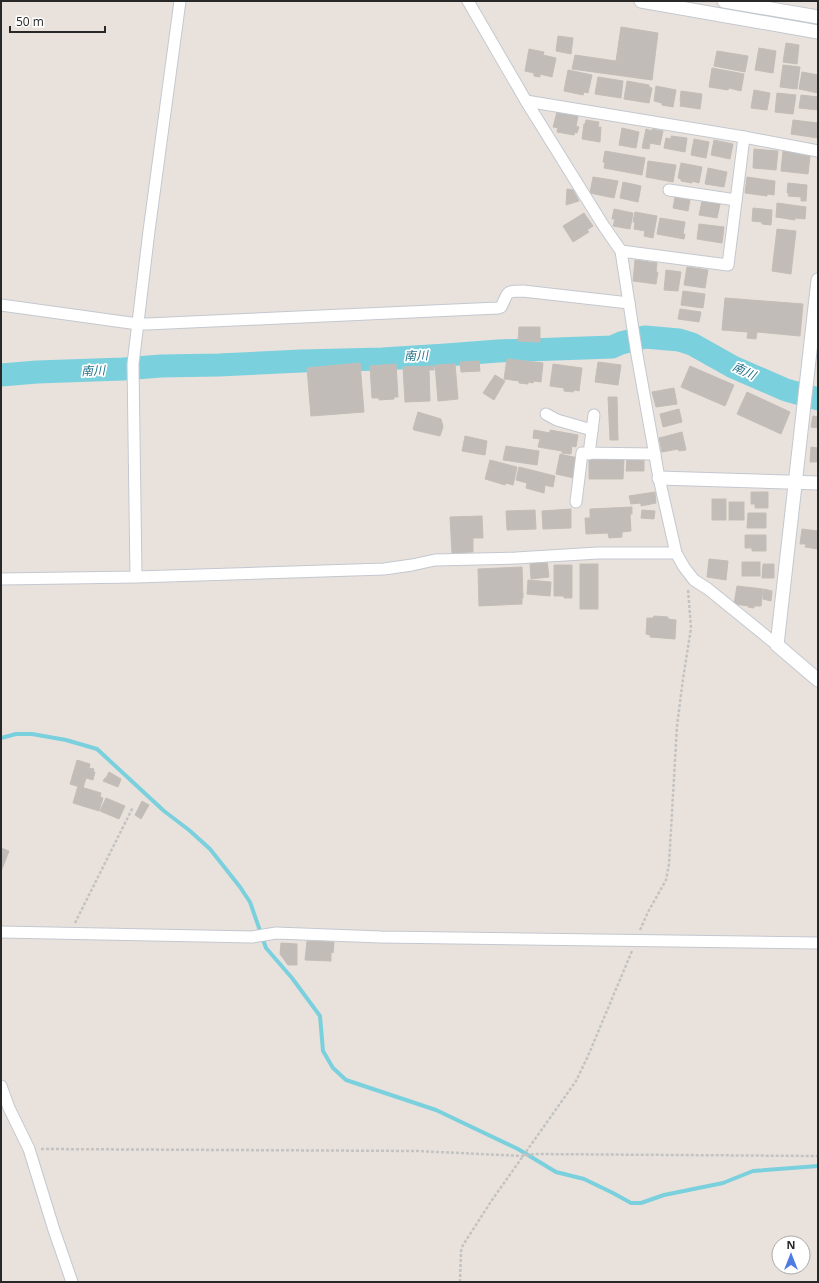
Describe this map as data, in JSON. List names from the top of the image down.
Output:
{
  "water": ["南川"],
  "scale_bar": "50 m",
  "north": "top"
}
